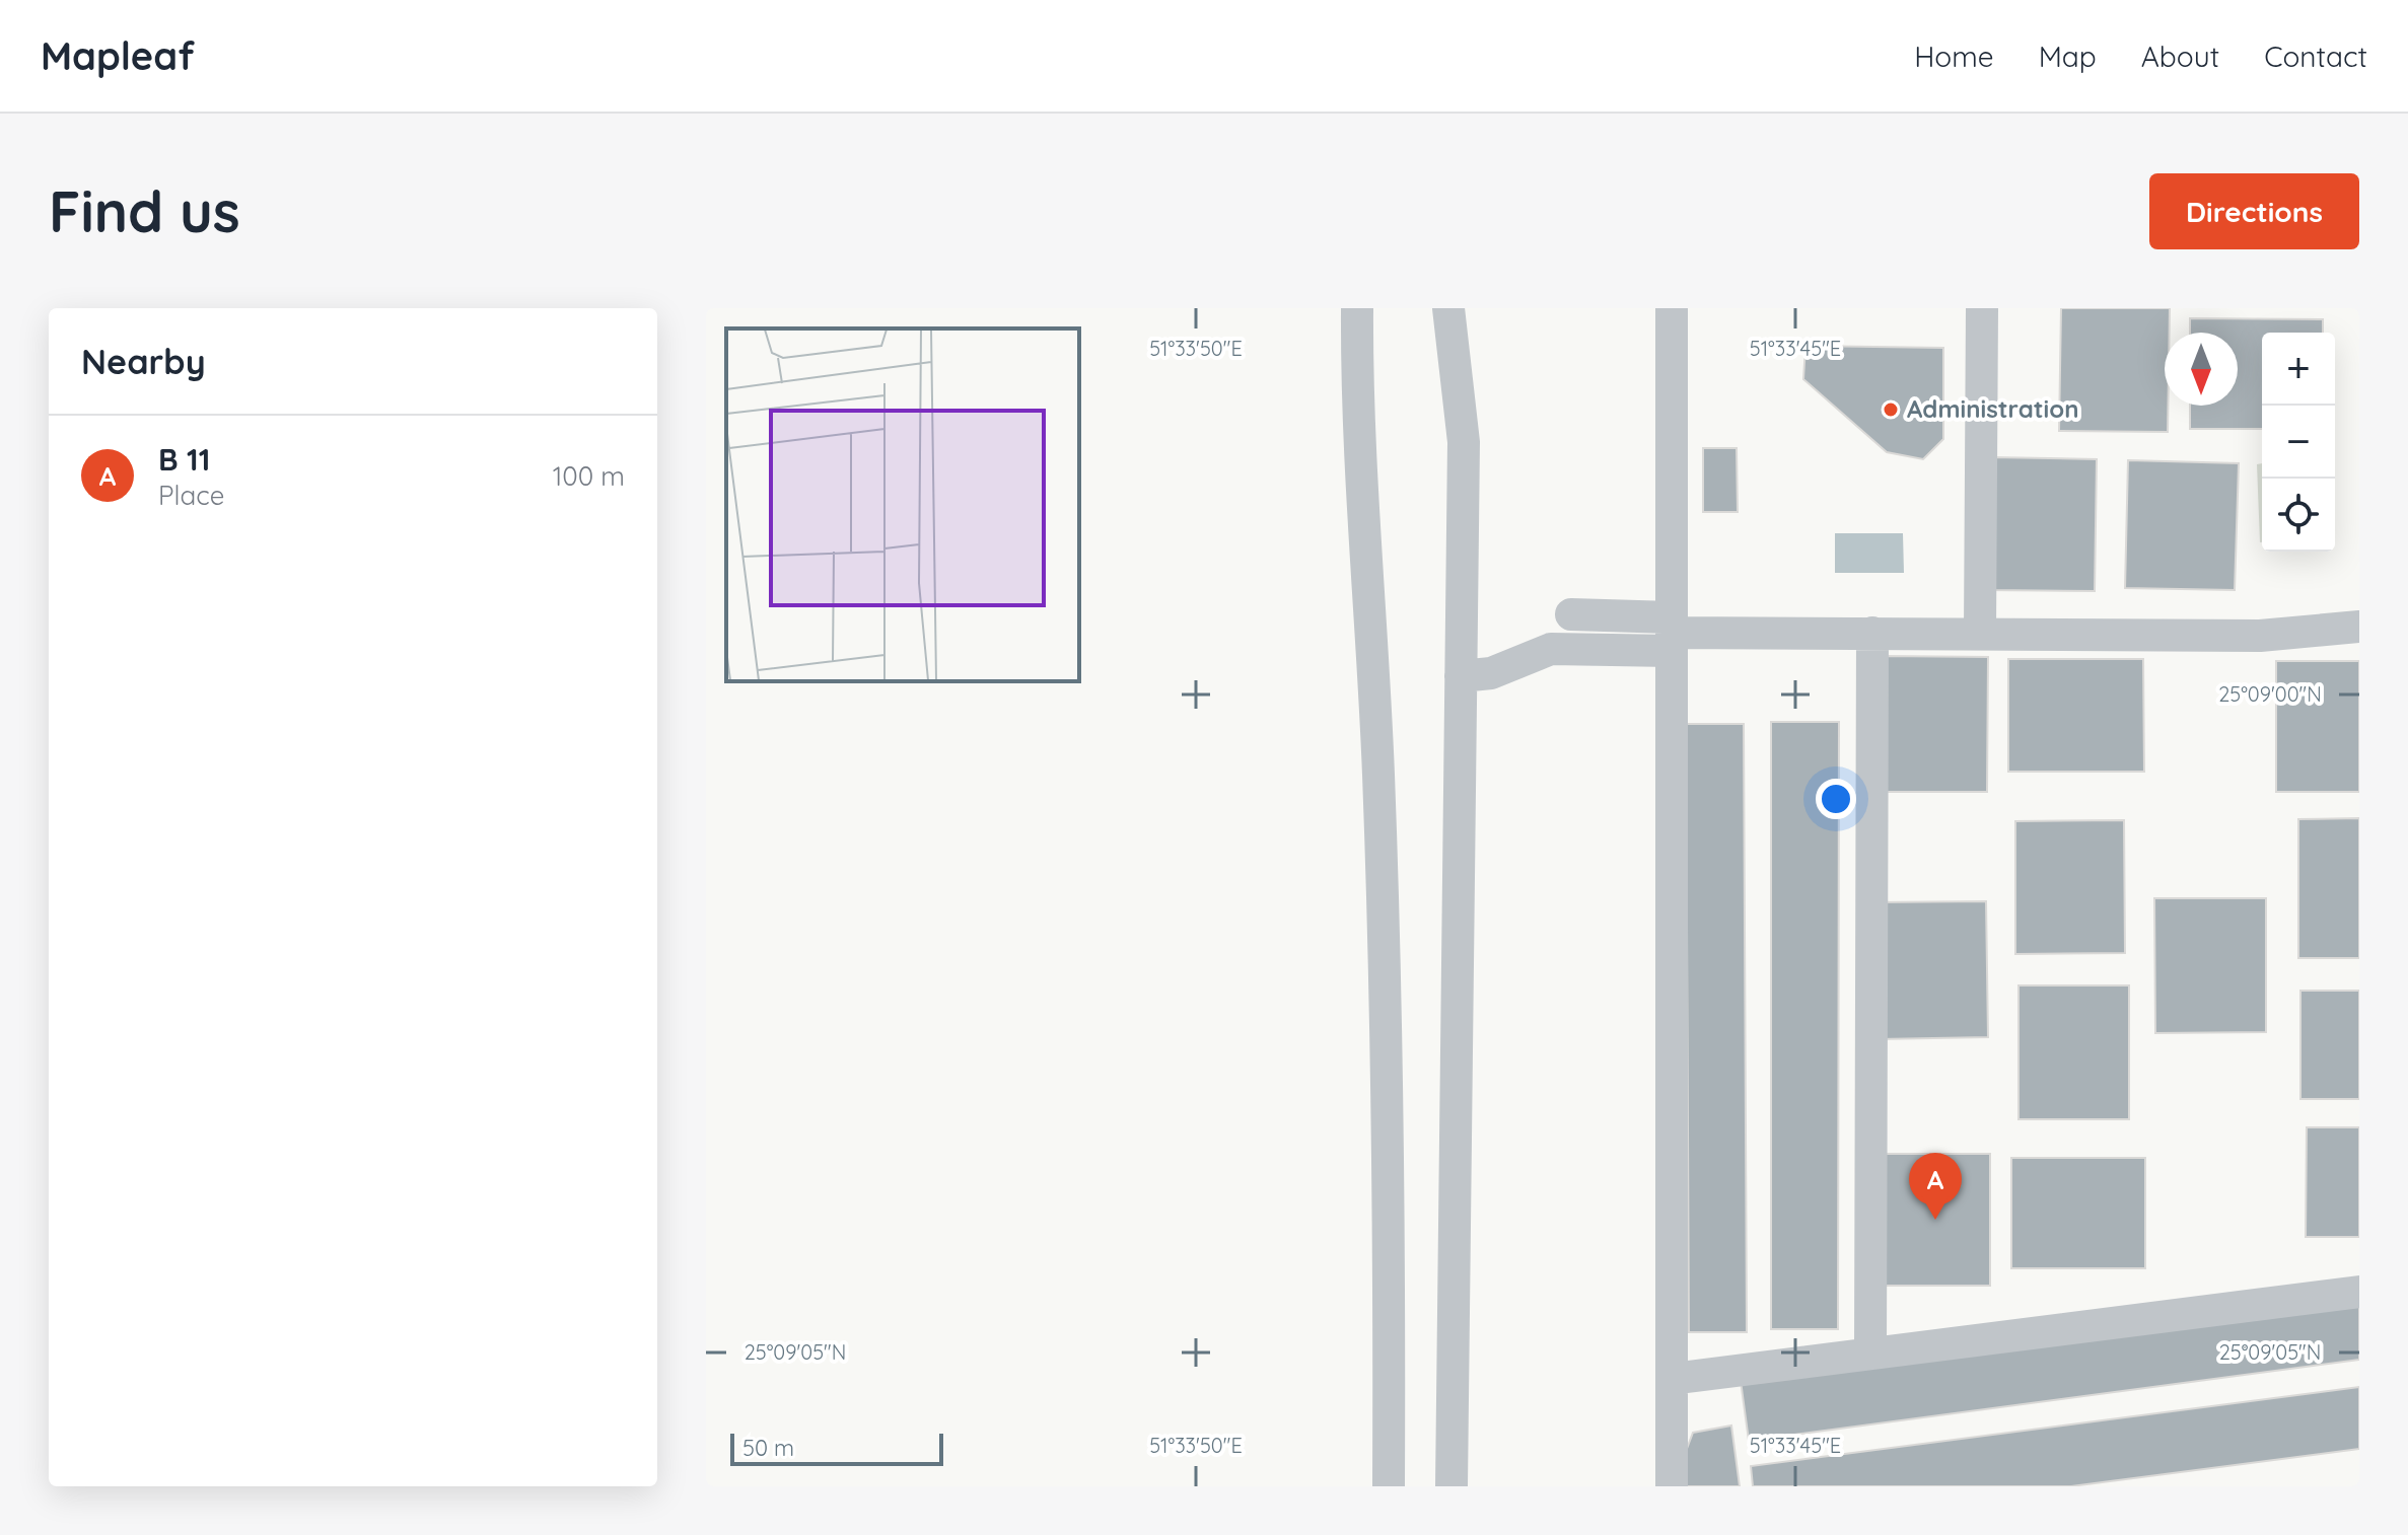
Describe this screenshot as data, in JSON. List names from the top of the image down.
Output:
{
  "places": ["Administration"],
  "scale_bar": "50 m",
  "north": "bottom",
  "page": {
    "header": "Mapleaf",
    "nav": [
      "Home",
      "Map",
      "About",
      "Contact"
    ],
    "buttons": "Directions",
    "title": "Find us",
    "heading": "Nearby",
    "map_buttons": ["+", "−"],
    "list": [
      {
        "mark": "A",
        "name": "B 11",
        "note": "Place",
        "value": "100 m"
      }
    ],
    "pins": "A",
    "scale": "50 m"
  },
  "coordinates": [
    "51°33'50\"E",
    "51°33'45\"E",
    "25°09'00\"N",
    "25°09'05\"N"
  ]
}
